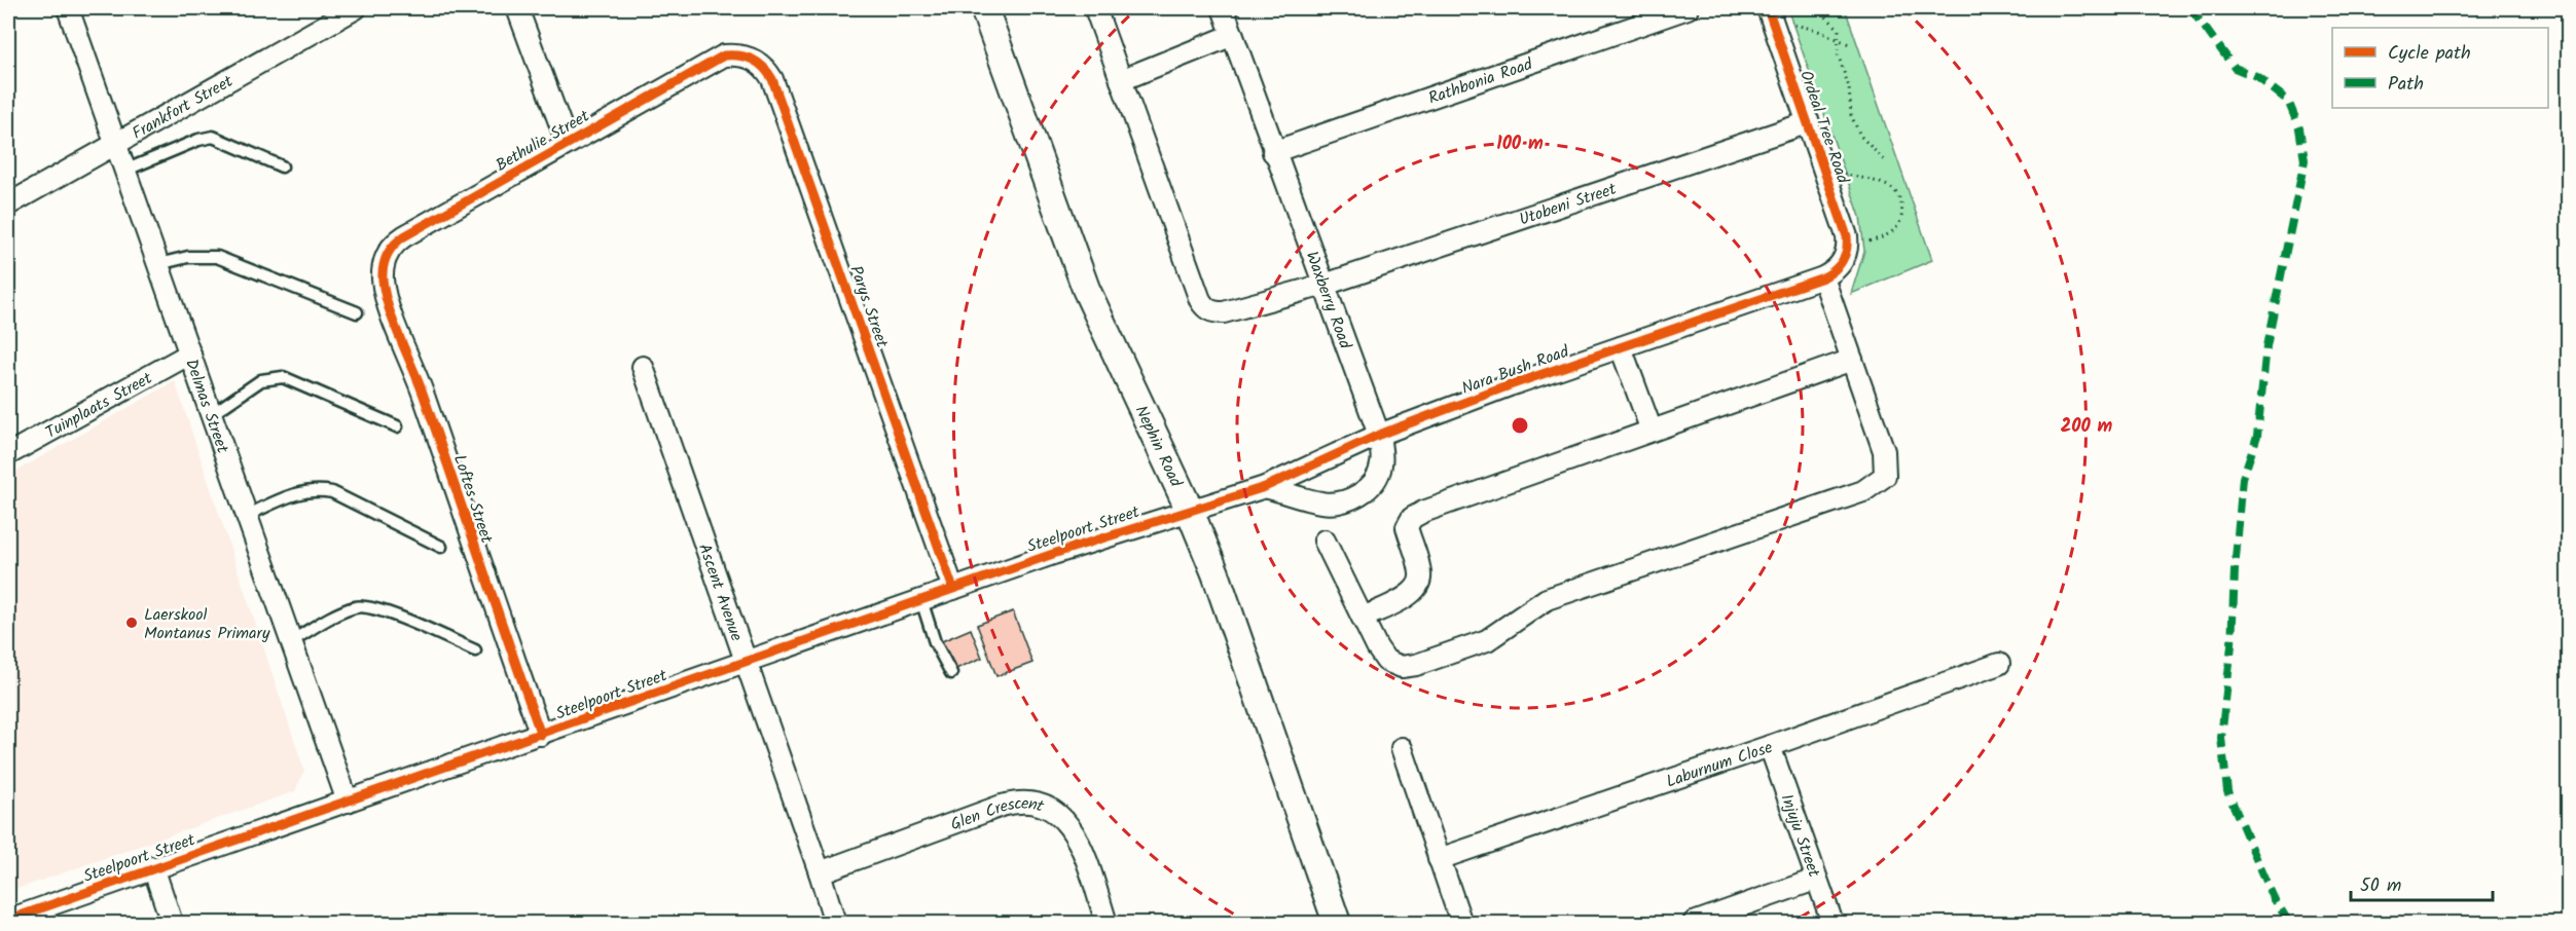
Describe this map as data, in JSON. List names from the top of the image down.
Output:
{
  "streets": {
    "street": [
      "Rathbonia Road",
      "Frankfort Street",
      "Ordeal Tree Road",
      "Bethulie Street",
      "Utobeni Street",
      "Waxberry Road",
      "Parys Street",
      "Nara Bush Road",
      "Tuinplaats Street",
      "Delmas Street",
      "Nephin Road",
      "Loftes Street",
      "Steelpoort Street",
      "Ascent Avenue",
      "Laburnum Close",
      "Glen Crescent",
      "Injuju Street"
    ]
  },
  "crossings": [
    ["Rathbonia Road", "Waxberry Road"],
    ["Frankfort Street", "Delmas Street"],
    ["Ordeal Tree Road", "Utobeni Street"],
    ["Ordeal Tree Road", "Nara Bush Road"],
    ["Bethulie Street", "Parys Street"],
    ["Bethulie Street", "Loftes Street"],
    ["Utobeni Street", "Waxberry Road"],
    ["Waxberry Road", "Nara Bush Road"],
    ["Parys Street", "Steelpoort Street"],
    ["Nara Bush Road", "Nephin Road"],
    ["Nara Bush Road", "Steelpoort Street"],
    ["Tuinplaats Street", "Delmas Street"],
    ["Delmas Street", "Steelpoort Street"],
    ["Nephin Road", "Steelpoort Street"],
    ["Loftes Street", "Steelpoort Street"],
    ["Steelpoort Street", "Ascent Avenue"],
    ["Ascent Avenue", "Glen Crescent"],
    ["Laburnum Close", "Injuju Street"]
  ],
  "places": ["Laerskool Montanus Primary"],
  "legend": ["Cycle path", "Path"],
  "scale_bar": "50 m",
  "rings": ["100 m", "200 m"]
}
